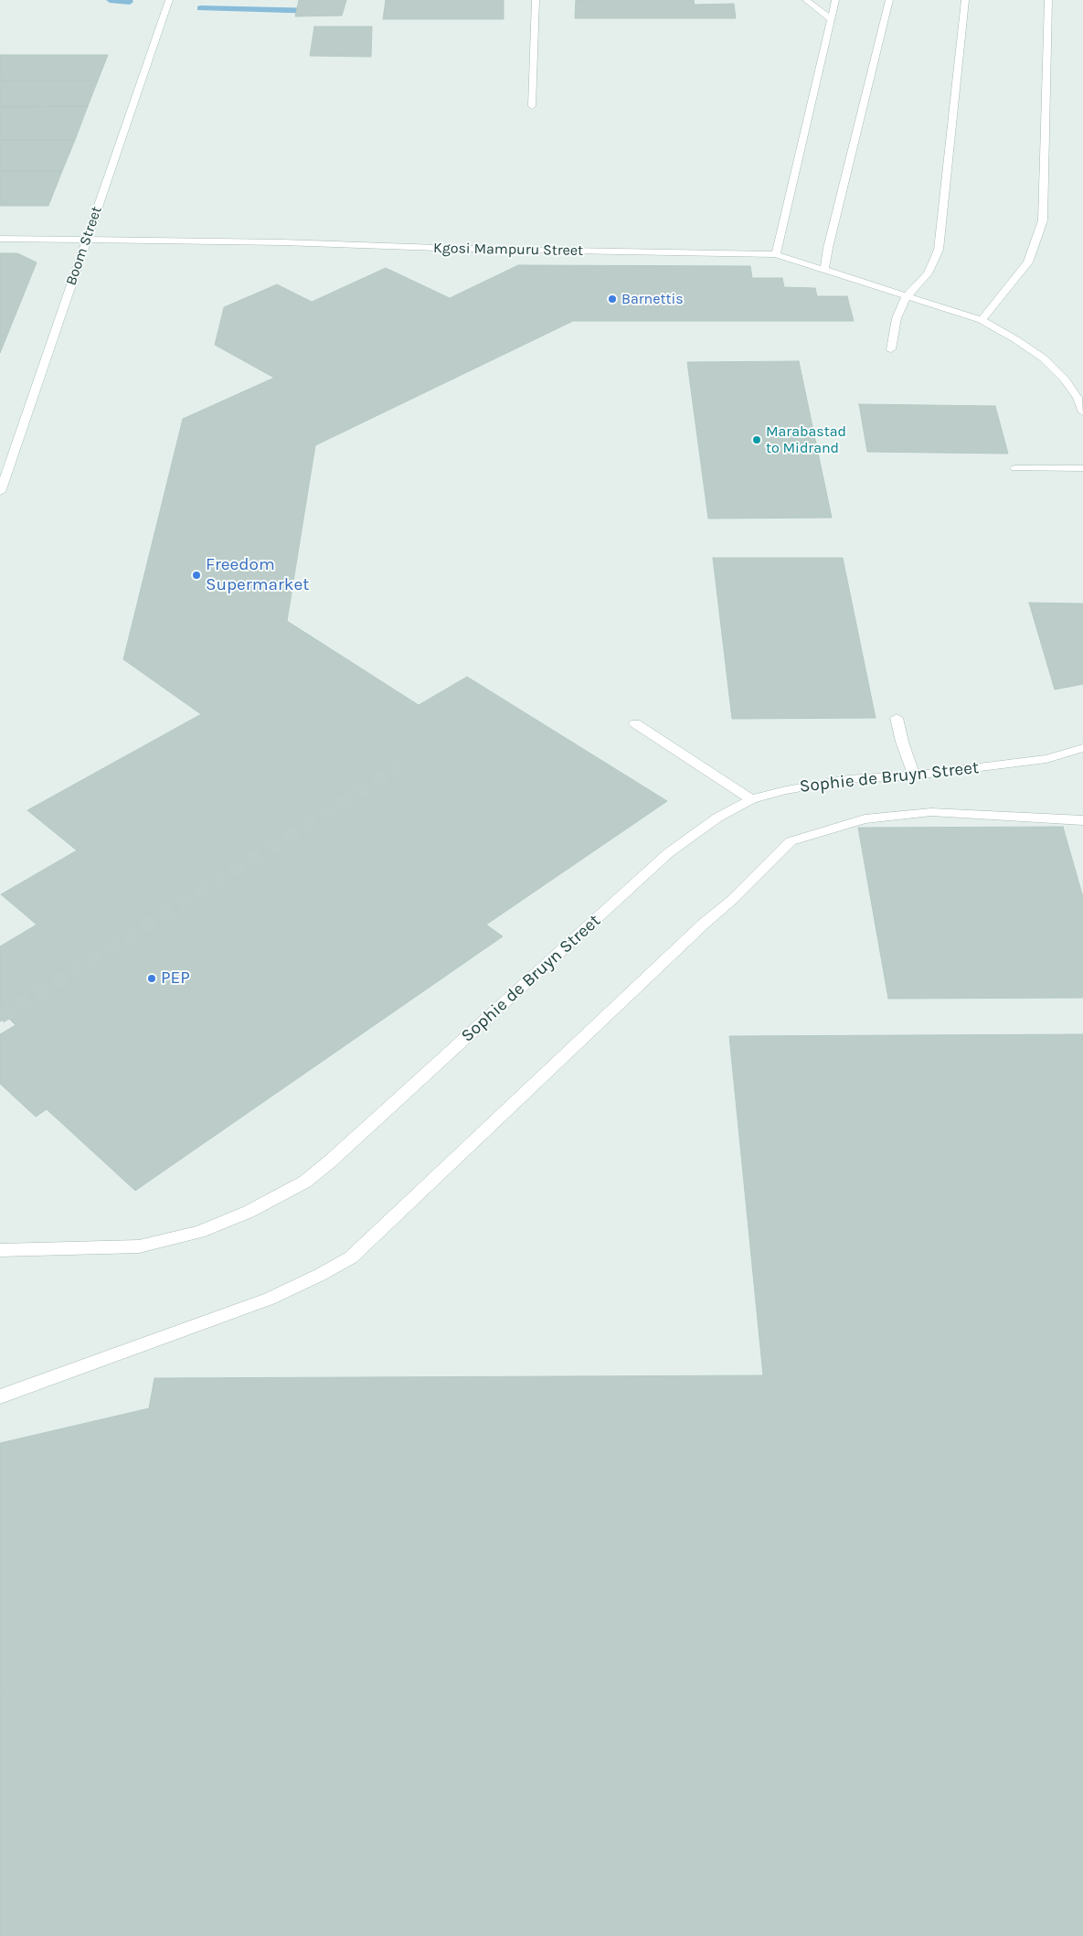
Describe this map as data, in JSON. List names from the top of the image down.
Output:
{
  "streets": {
    "main road": ["Boom Street", "Kgosi Mampuru Street", "Sophie de Bruyn Street"]
  },
  "crossings": [
    ["Boom Street", "Kgosi Mampuru Street"]
  ],
  "places": [
    "Barnettis",
    "Marabastad to Midrand",
    "Freedom Supermarket",
    "PEP"
  ]
}
